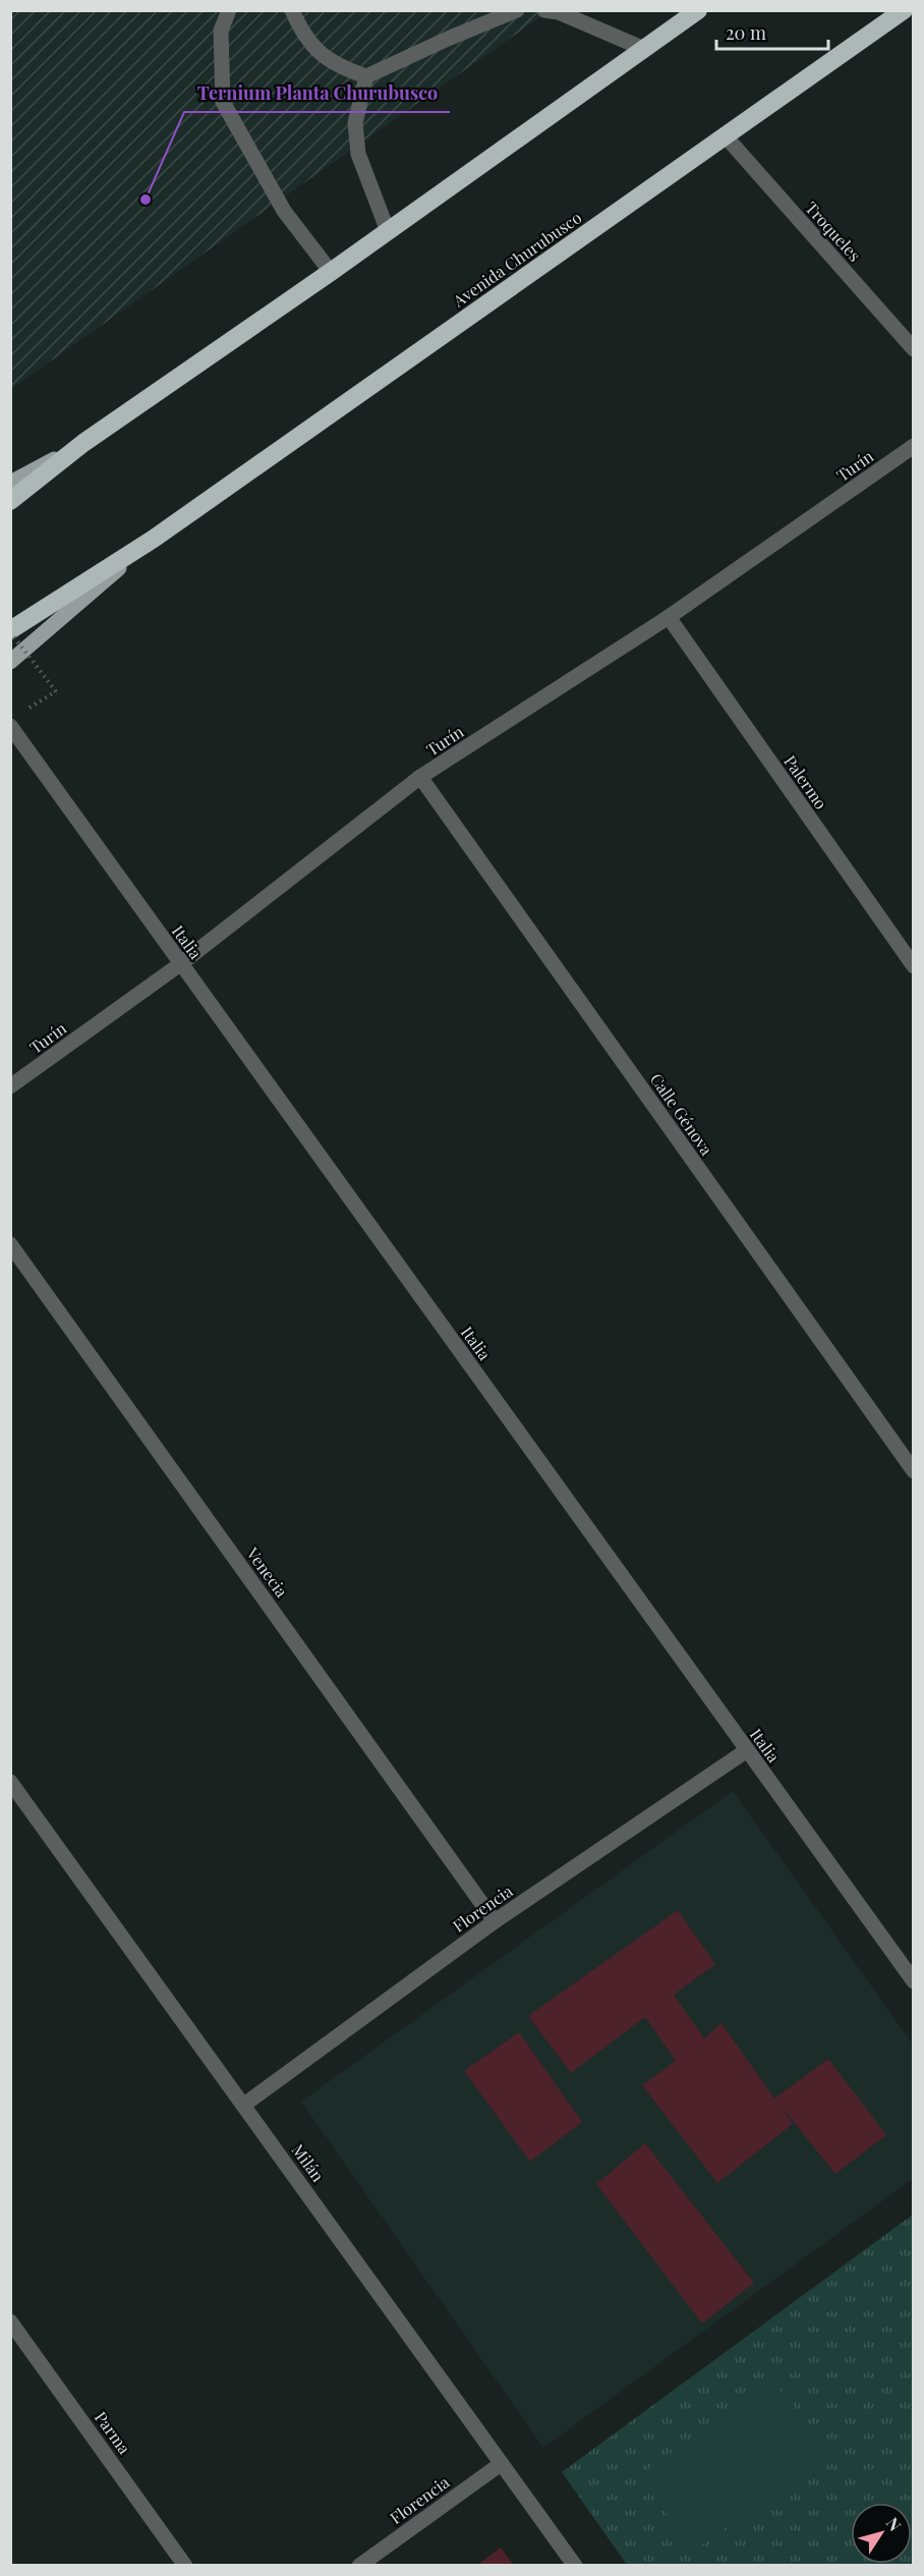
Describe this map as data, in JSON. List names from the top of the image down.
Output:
{
  "streets": {
    "highway": ["Avenida Churubusco"],
    "street": [
      "Troqueles",
      "Turín",
      "Palermo",
      "Italia",
      "Calle Génova",
      "Venecia",
      "Florencia",
      "Milán",
      "Parma"
    ]
  },
  "crossings": [
    ["Troqueles", "Avenida Churubusco"],
    ["Turín", "Palermo"],
    ["Turín", "Italia"],
    ["Turín", "Calle Génova"],
    ["Italia", "Florencia"],
    ["Venecia", "Florencia"],
    ["Florencia", "Milán"]
  ],
  "places": ["Ternium Planta Churubusco"],
  "scale_bar": "20 m",
  "north": "top right"
}
